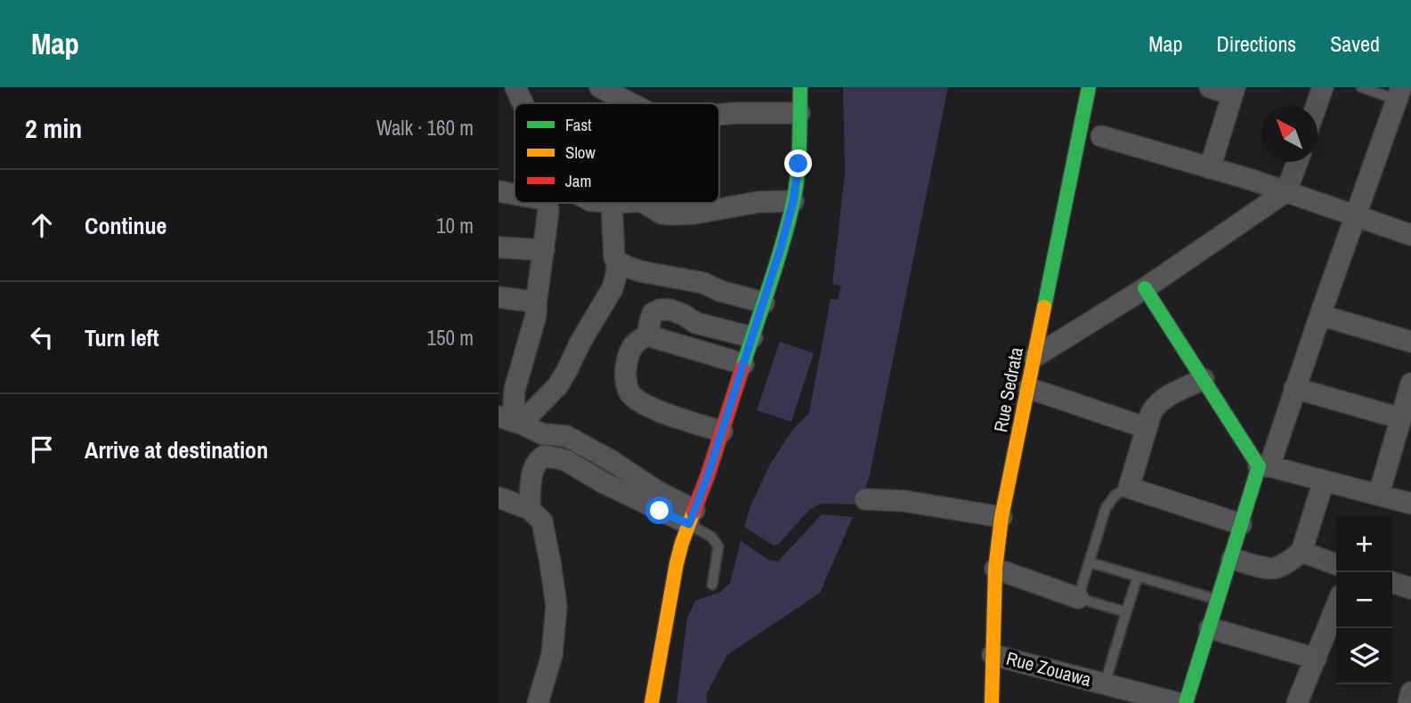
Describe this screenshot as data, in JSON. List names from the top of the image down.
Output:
{
  "streets": {
    "street": ["Rue Sedrata", "Rue Zouawa"]
  },
  "crossings": [
    ["Rue Sedrata", "Rue Zouawa"]
  ],
  "legend": ["Fast", "Slow", "Jam"],
  "north": "top left",
  "page": {
    "header": "Map",
    "nav": ["Map", "Directions", "Saved"],
    "heading": ["2 min", "Walk · 160 m"],
    "list": [
      ["Continue", "10 m"],
      ["Turn left", "150 m"],
      "Arrive at destination"
    ],
    "map_buttons": ["+", "−"]
  }
}
